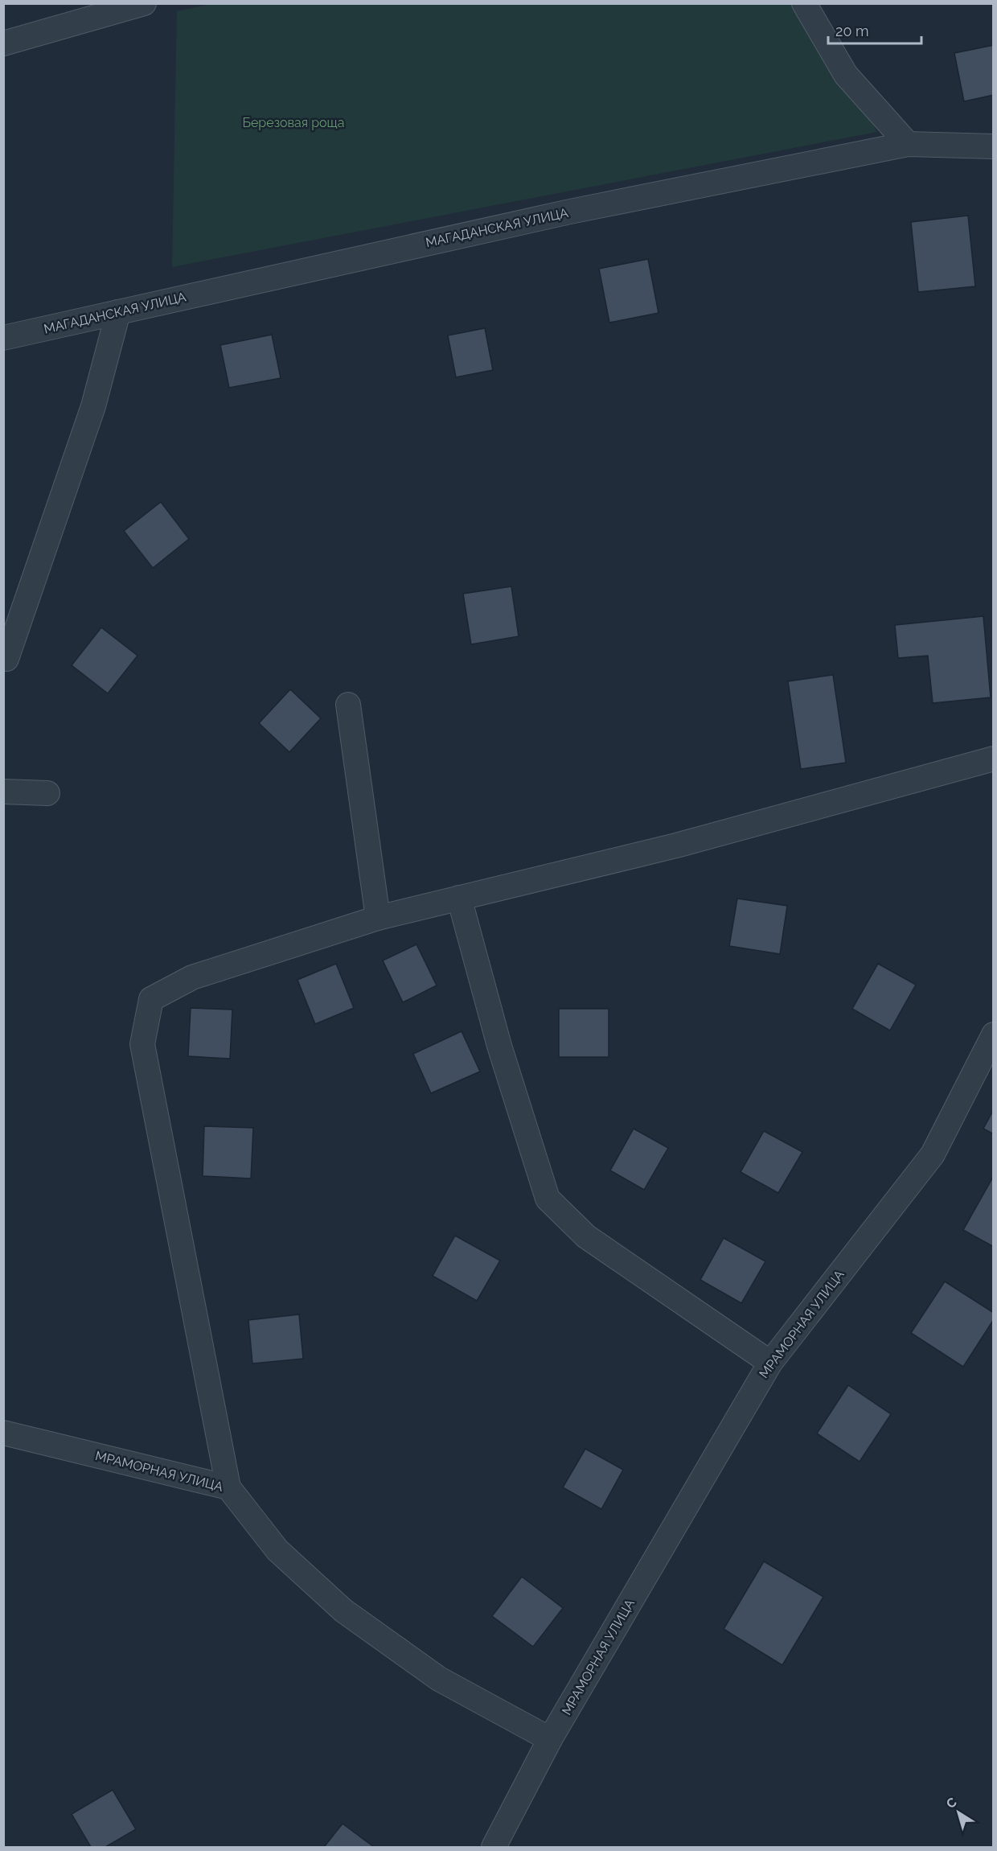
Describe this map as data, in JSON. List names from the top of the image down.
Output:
{
  "streets": {
    "street": ["МАГАДАНСКАЯ УЛИЦА", "МРАМОРНАЯ УЛИЦА"]
  },
  "parks": ["Березовая роща"],
  "scale_bar": "20 m",
  "north": "top left"
}
